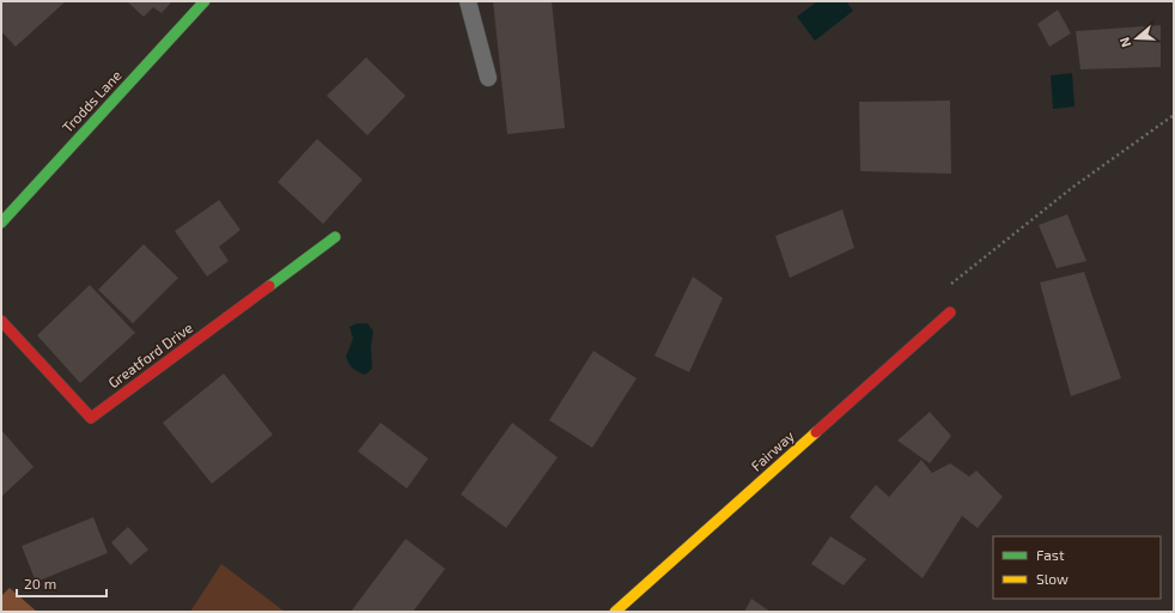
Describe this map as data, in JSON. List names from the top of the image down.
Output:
{
  "streets": {
    "street": ["Trodds Lane", "Greatford Drive", "Fairway"]
  },
  "legend": ["Fast", "Slow"],
  "scale_bar": "20 m",
  "north": "left"
}
